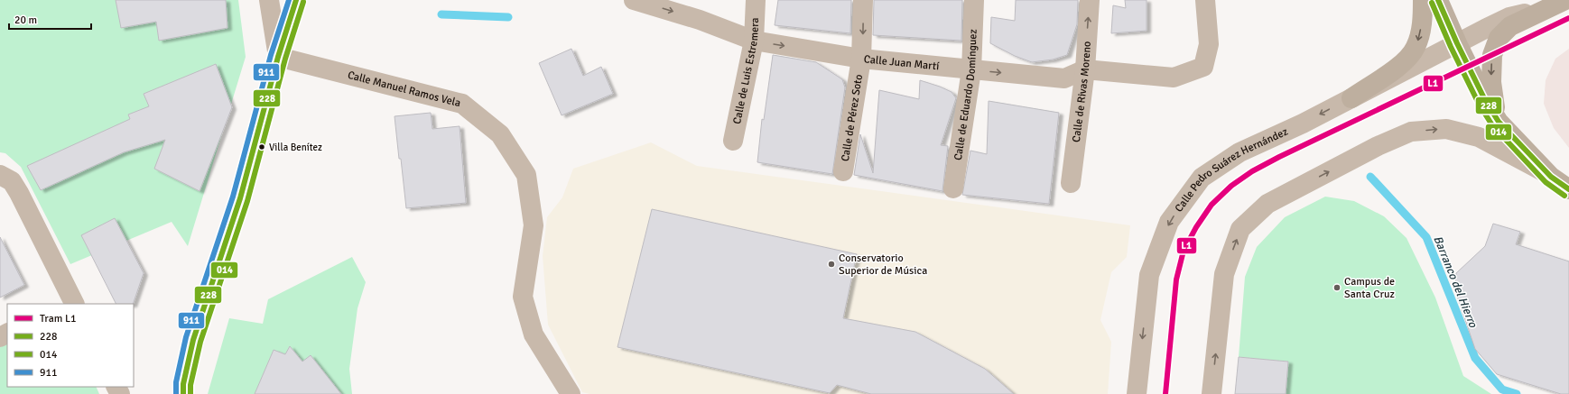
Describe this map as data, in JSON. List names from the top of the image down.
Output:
{
  "streets": {
    "street": [
      "Calle Juan Martí",
      "Calle de Luis Estremera",
      "Calle Manuel Ramos Vela",
      "Calle de Rivas Moreno",
      "Calle de Eduardo Domínguez",
      "Calle de Pérez Soto",
      "Calle Pedro Suárez Hernández"
    ]
  },
  "crossings": [
    ["Calle Juan Martí", "Calle de Luis Estremera"],
    ["Calle Juan Martí", "Calle de Rivas Moreno"],
    ["Calle Juan Martí", "Calle de Eduardo Domínguez"],
    ["Calle Juan Martí", "Calle de Pérez Soto"]
  ],
  "one_way": ["Calle Juan Martí", "Calle de Rivas Moreno", "Calle Pedro Suárez Hernández"],
  "water": ["Barranco del Hierro"],
  "places": ["Villa Benítez", "Conservatorio Superior de Música", "Campus de Santa Cruz"],
  "lines": [
    "transit line 228",
    "transit line 911",
    "transit line 014",
    "tram line L1"
  ],
  "legend": [
    "Tram L1",
    "228",
    "014",
    "911"
  ],
  "scale_bar": "20 m"
}
